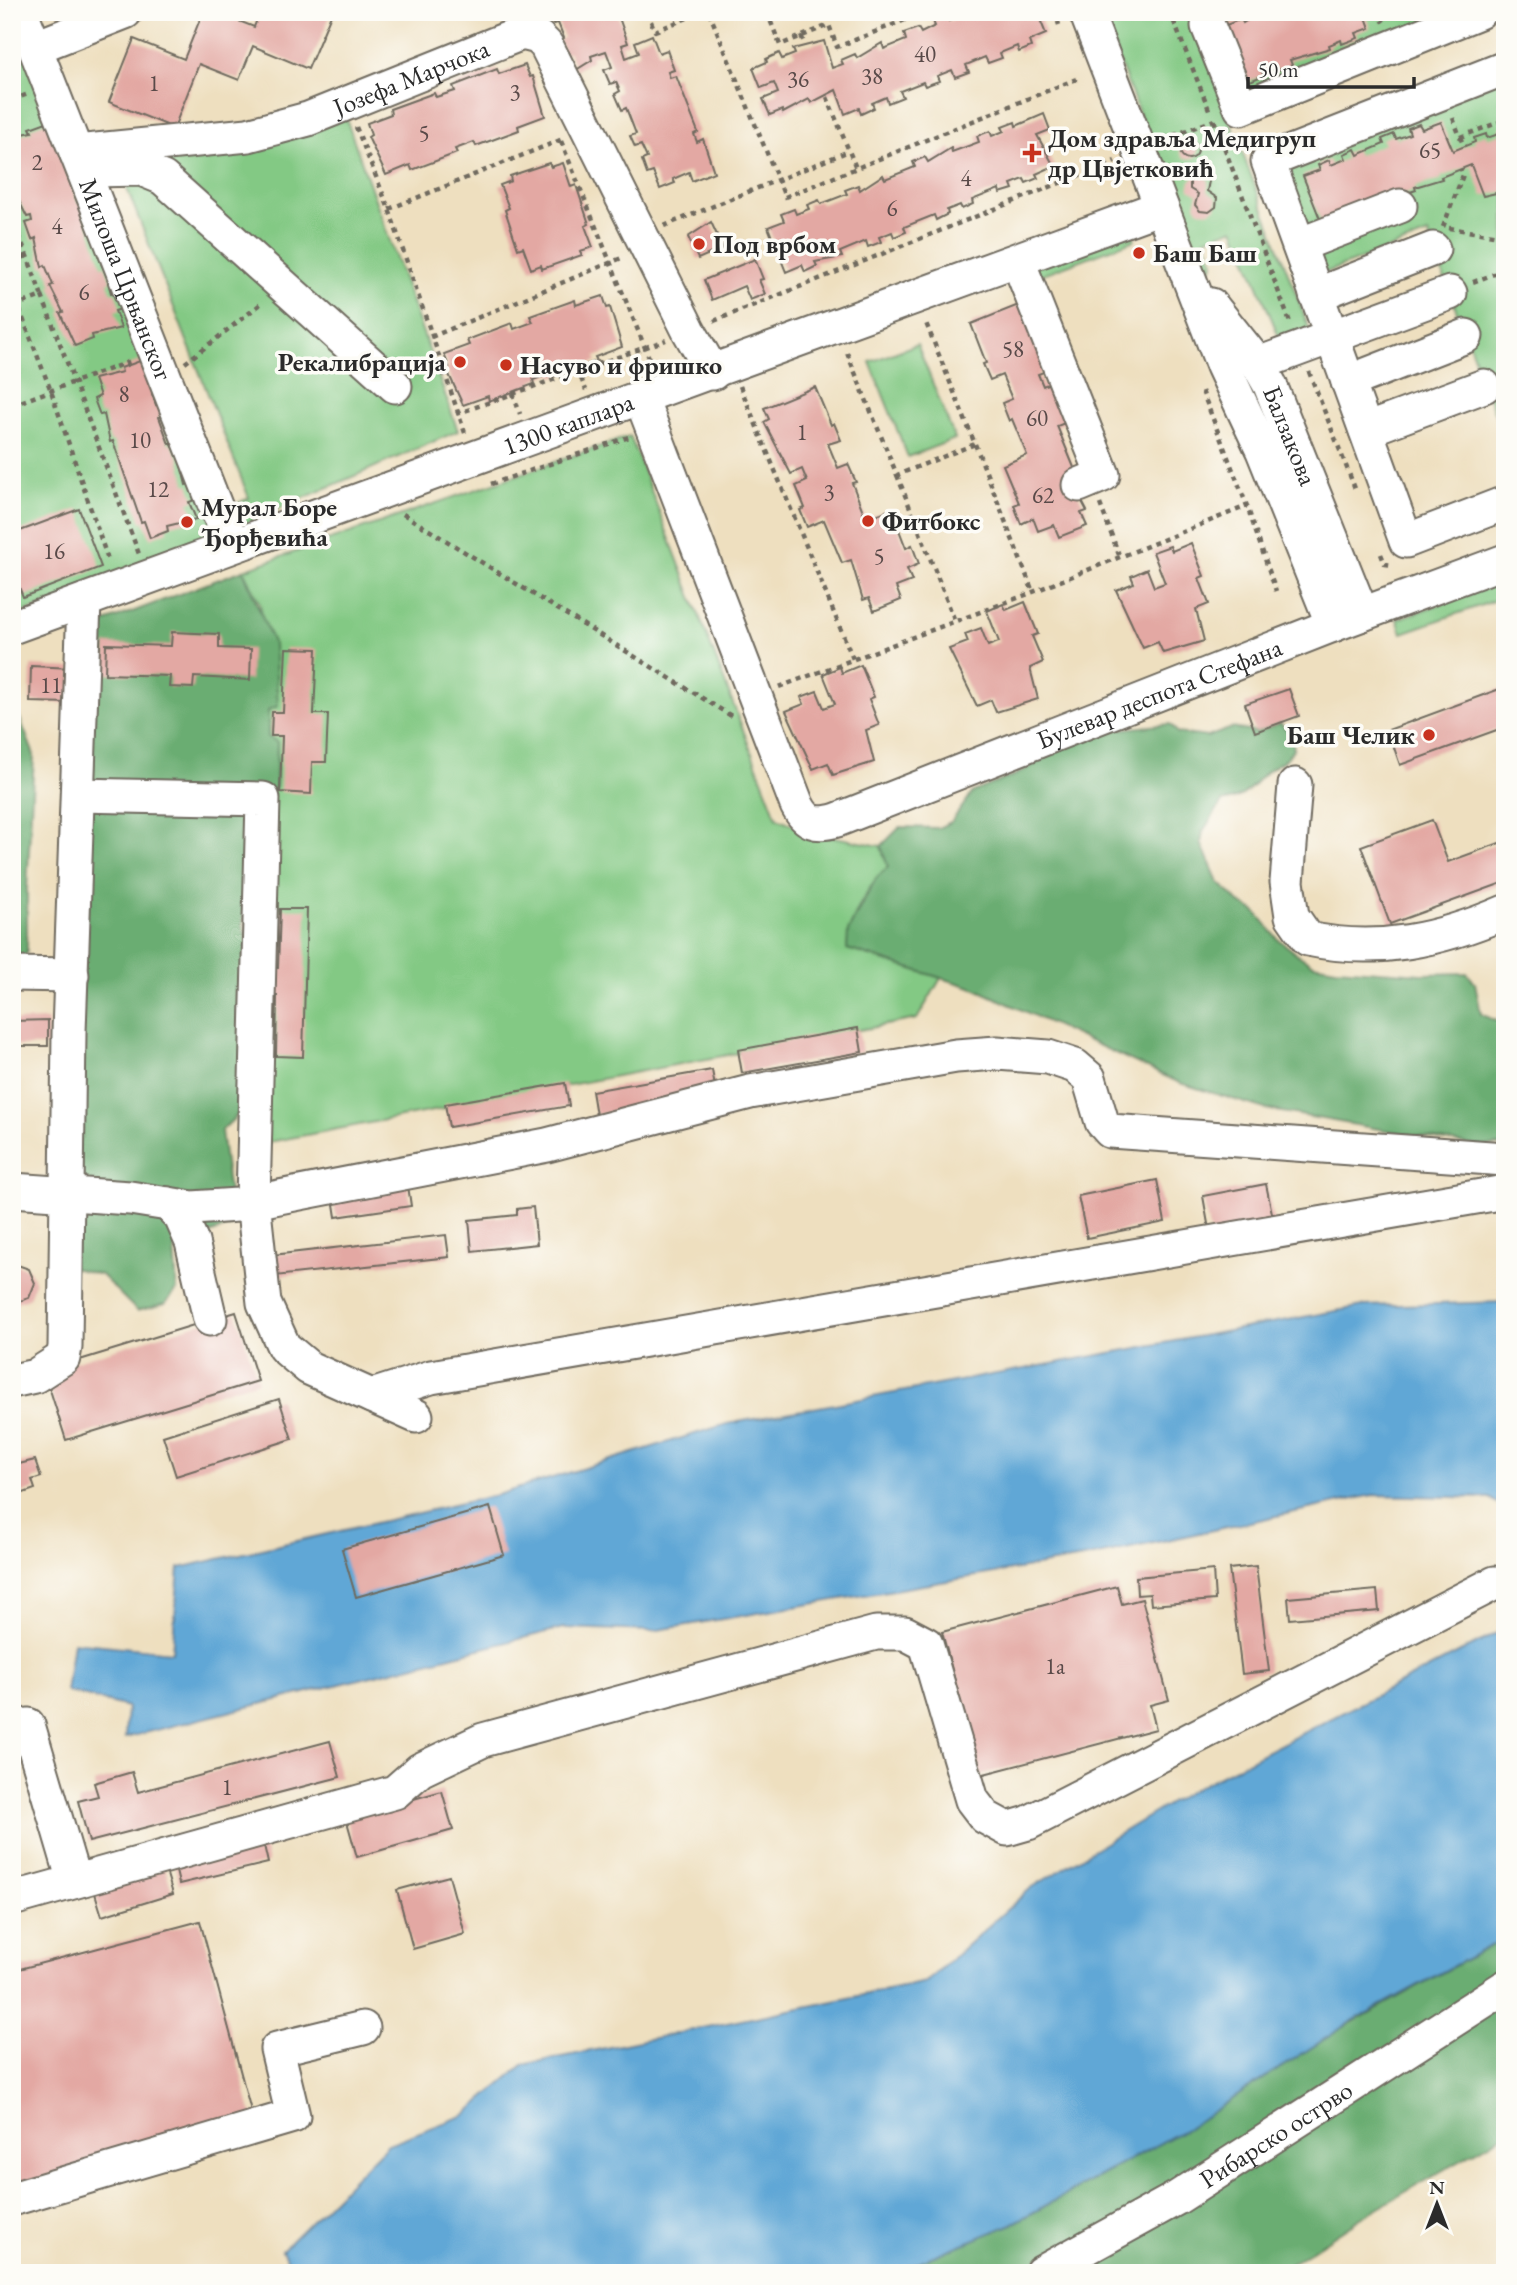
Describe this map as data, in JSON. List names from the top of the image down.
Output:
{
  "streets": {
    "street": [
      "Јозефа Марчока",
      "Милоша Црњанског",
      "1300 каплара",
      "Балзакова",
      "Булевар деспота Стефана",
      "Рибарско острво"
    ]
  },
  "crossings": [
    ["Јозефа Марчока", "Милоша Црњанског"],
    ["Јозефа Марчока", "1300 каплара"],
    ["Милоша Црњанског", "1300 каплара"],
    ["1300 каплара", "Балзакова"],
    ["Балзакова", "Булевар деспота Стефана"]
  ],
  "places": {
    "health": ["Дом здравља Медигруп др Цвјетковић"],
    "other": [
      "Под врбом",
      "Баш Баш",
      "Рекалибрација",
      "Насуво и фришко",
      "Фитбокс",
      "Мурал Боре Ђорђевића",
      "Баш Челик"
    ]
  },
  "house_numbers": [
    "40",
    "38",
    "36",
    "1",
    "3",
    "5",
    "65",
    "2",
    "4",
    "6",
    "4",
    "6",
    "58",
    "8",
    "60",
    "1",
    "10",
    "12",
    "3",
    "62",
    "16",
    "5",
    "11",
    "1a",
    "1"
  ],
  "scale_bar": "50 m",
  "north": "top"
}
